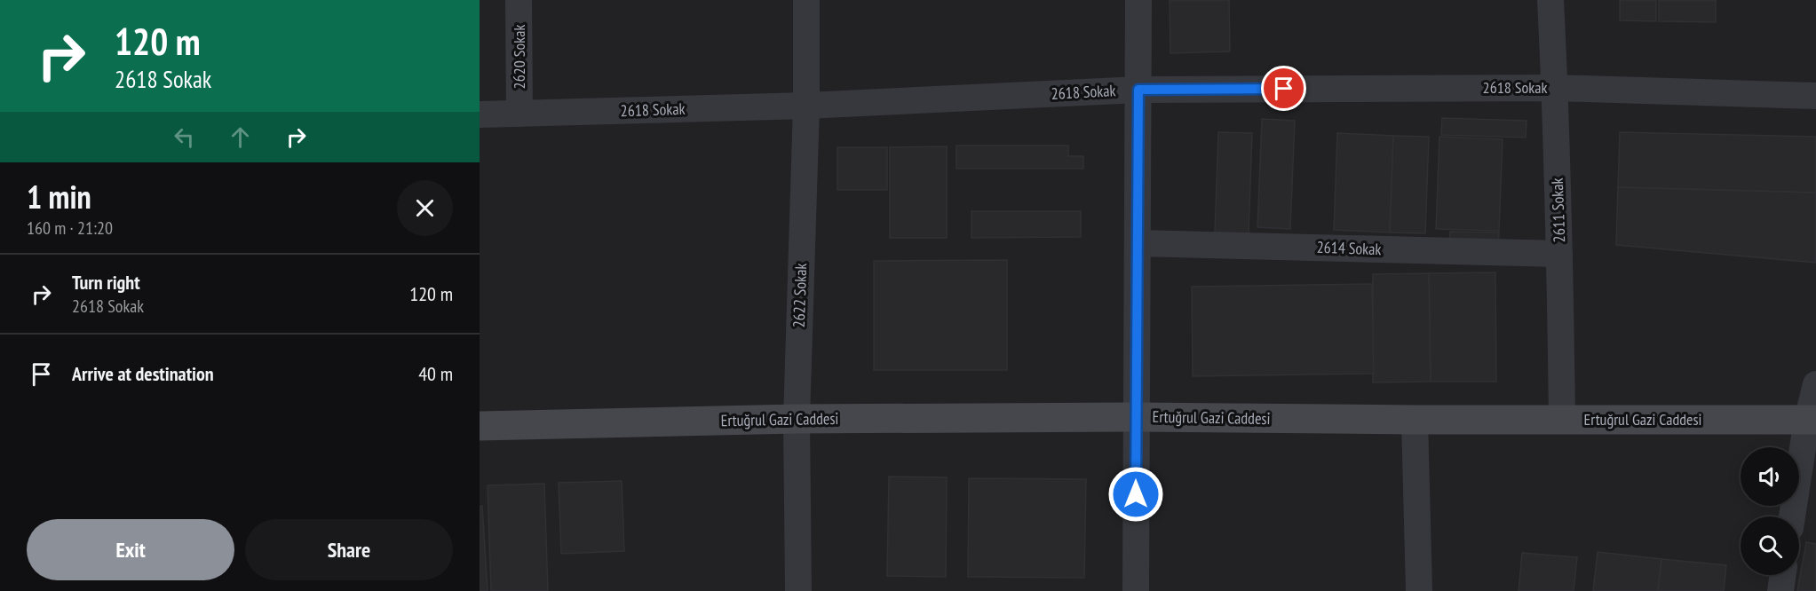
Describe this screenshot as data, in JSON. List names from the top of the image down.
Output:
{
  "streets": {
    "main road": ["Ertuğrul Gazi Caddesi"],
    "street": [
      "2620 Sokak",
      "2618 Sokak",
      "2611 Sokak",
      "2614 Sokak",
      "2622 Sokak"
    ]
  },
  "crossings": [
    ["2620 Sokak", "2618 Sokak"],
    ["2618 Sokak", "2611 Sokak"],
    ["2618 Sokak", "2622 Sokak"],
    ["2611 Sokak", "2614 Sokak"],
    ["2611 Sokak", "Ertuğrul Gazi Caddesi"],
    ["2622 Sokak", "Ertuğrul Gazi Caddesi"]
  ],
  "page": {
    "turn": ["120 m", "2618 Sokak"],
    "heading": ["1 min", "160 m · 21:20"],
    "list": [
      {
        "name": "Turn right",
        "note": "2618 Sokak",
        "value": "120 m"
      },
      {
        "name": "Arrive at destination",
        "value": "40 m"
      }
    ],
    "buttons": ["Exit", "Share"]
  }
}
